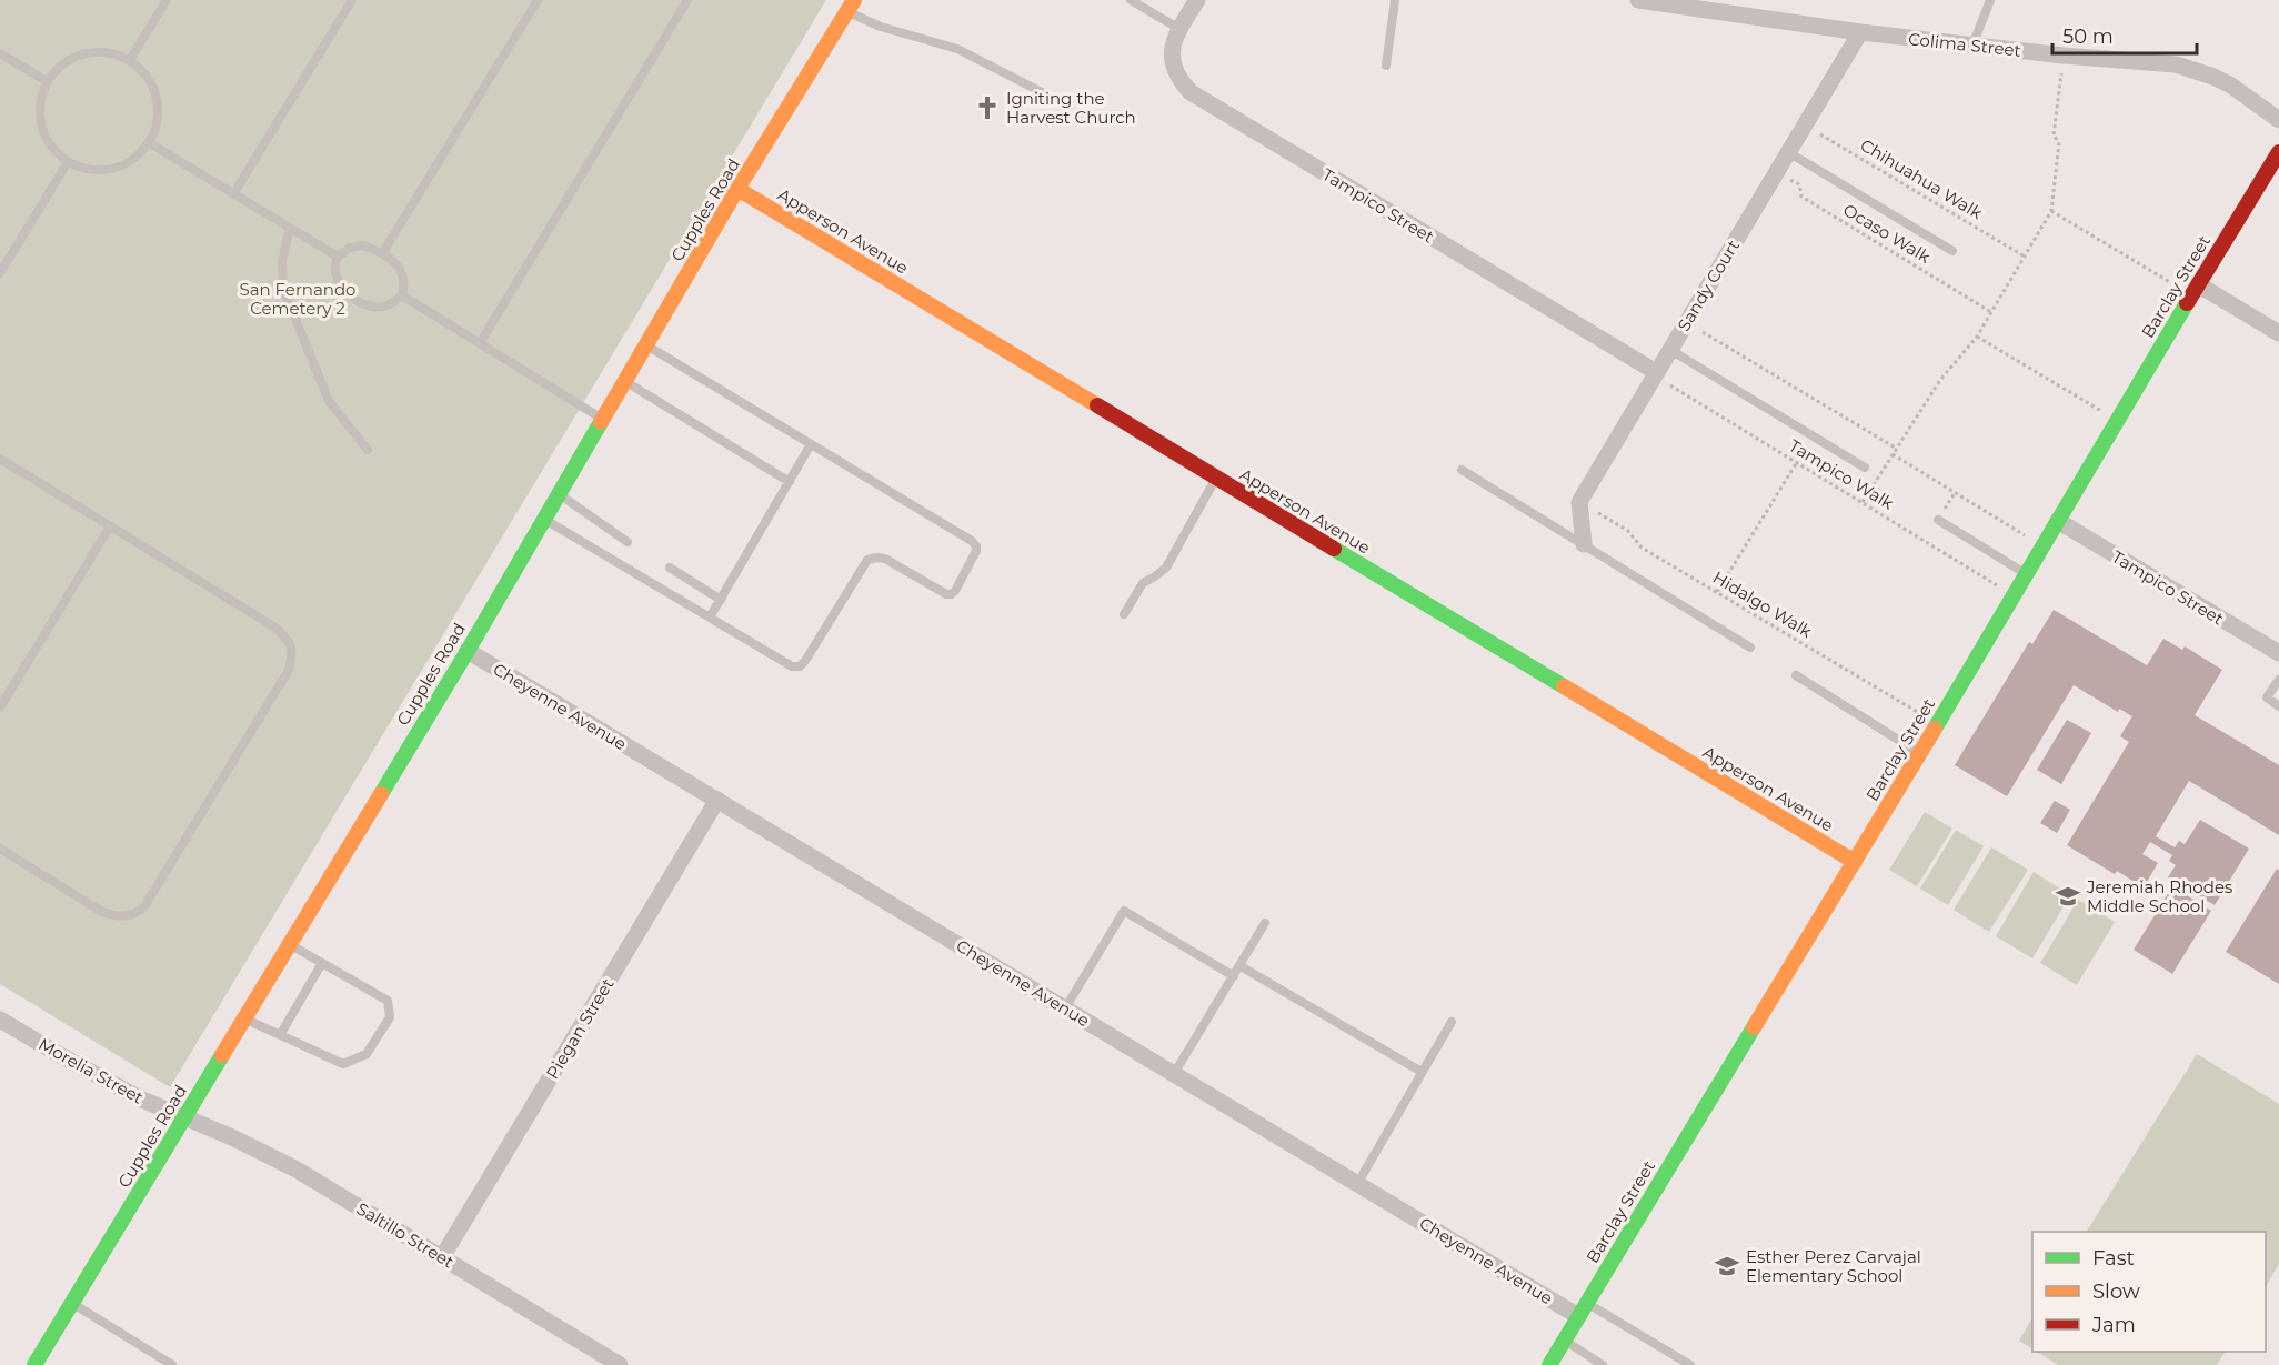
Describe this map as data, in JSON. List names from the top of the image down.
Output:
{
  "streets": {
    "street": [
      "Colima Street",
      "Tampico Street",
      "Cupples Road",
      "Apperson Avenue",
      "Sandy Court",
      "Barclay Street",
      "Cheyenne Avenue",
      "Piegan Street",
      "Morelia Street",
      "Saltillo Street"
    ],
    "path": [
      "Chihuahua Walk",
      "Ocaso Walk",
      "Tampico Walk",
      "Hidalgo Walk"
    ]
  },
  "crossings": [
    ["Colima Street", "Sandy Court"],
    ["Chihuahua Walk", "Sandy Court"],
    ["Tampico Street", "Sandy Court"],
    ["Tampico Street", "Barclay Street"],
    ["Tampico Street", "Tampico Walk"],
    ["Cupples Road", "Apperson Avenue"],
    ["Cupples Road", "Cheyenne Avenue"],
    ["Cupples Road", "Morelia Street"],
    ["Cupples Road", "Saltillo Street"],
    ["Apperson Avenue", "Barclay Street"],
    ["Ocaso Walk", "Sandy Court"],
    ["Sandy Court", "Tampico Walk"],
    ["Sandy Court", "Hidalgo Walk"],
    ["Barclay Street", "Tampico Walk"],
    ["Barclay Street", "Hidalgo Walk"],
    ["Barclay Street", "Cheyenne Avenue"],
    ["Cheyenne Avenue", "Piegan Street"],
    ["Piegan Street", "Saltillo Street"],
    ["Morelia Street", "Saltillo Street"]
  ],
  "parks": ["San Fernando Cemetery 2"],
  "places": {
    "church": ["Igniting the Harvest Church"],
    "school or university": ["Jeremiah Rhodes Middle School", "Esther Perez Carvajal Elementary School"]
  },
  "legend": ["Fast", "Slow", "Jam"],
  "scale_bar": "50 m"
}
